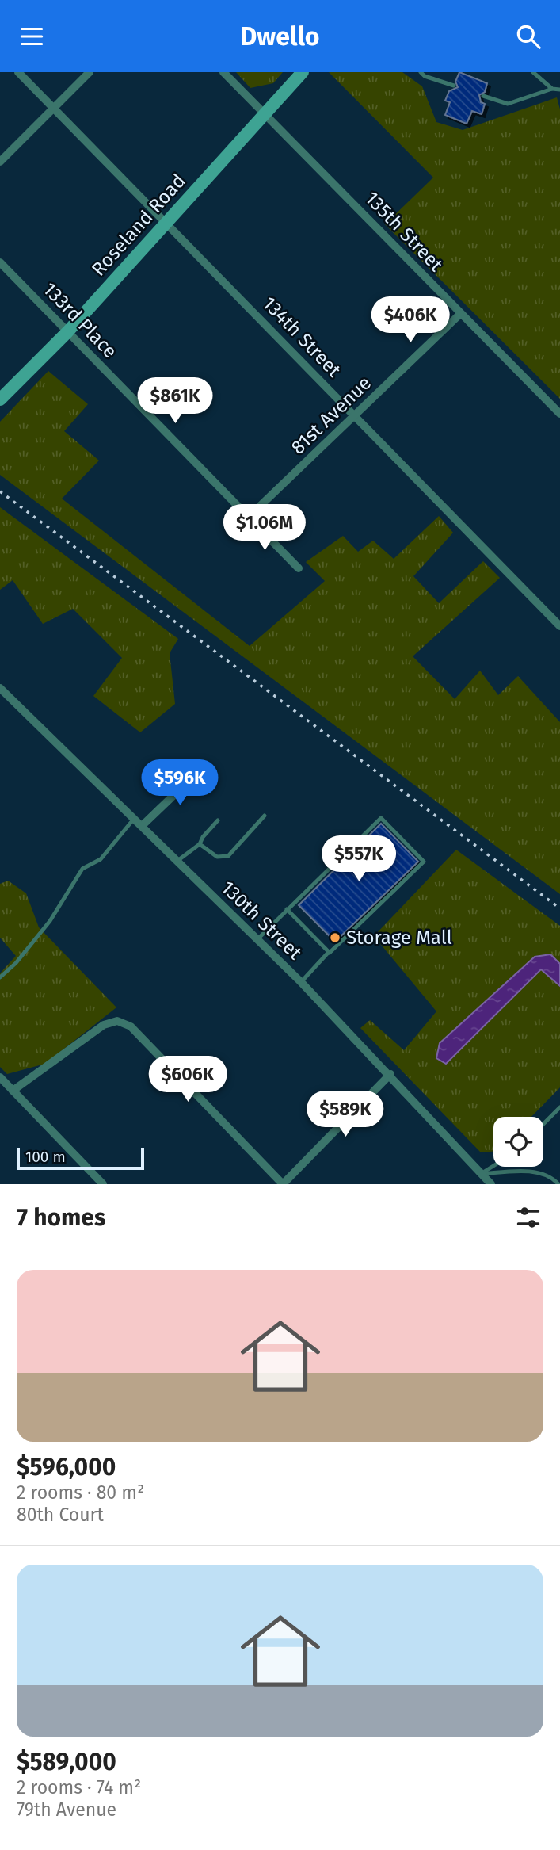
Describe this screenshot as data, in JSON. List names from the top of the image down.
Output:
{
  "streets": {
    "main road": ["Roseland Road"],
    "street": [
      "135th Street",
      "133rd Place",
      "134th Street",
      "81st Avenue",
      "130th Street"
    ]
  },
  "crossings": [
    ["Roseland Road", "135th Street"],
    ["Roseland Road", "133rd Place"],
    ["Roseland Road", "134th Street"],
    ["135th Street", "81st Avenue"],
    ["133rd Place", "81st Avenue"],
    ["134th Street", "81st Avenue"]
  ],
  "places": ["Storage Mall"],
  "scale_bar": "100 m",
  "page": {
    "header": "Dwello",
    "price": [
      "$406K",
      "$861K",
      "$1.06M",
      "$596K",
      "$557K",
      "$606K",
      "$589K"
    ],
    "scale": "100 m",
    "heading": "7 homes",
    "list": [
      {
        "name": "$596,000",
        "note": "2 rooms · 80 m² · 80th Court"
      },
      {
        "name": "$589,000",
        "note": "2 rooms · 74 m² · 79th Avenue"
      }
    ]
  }
}
